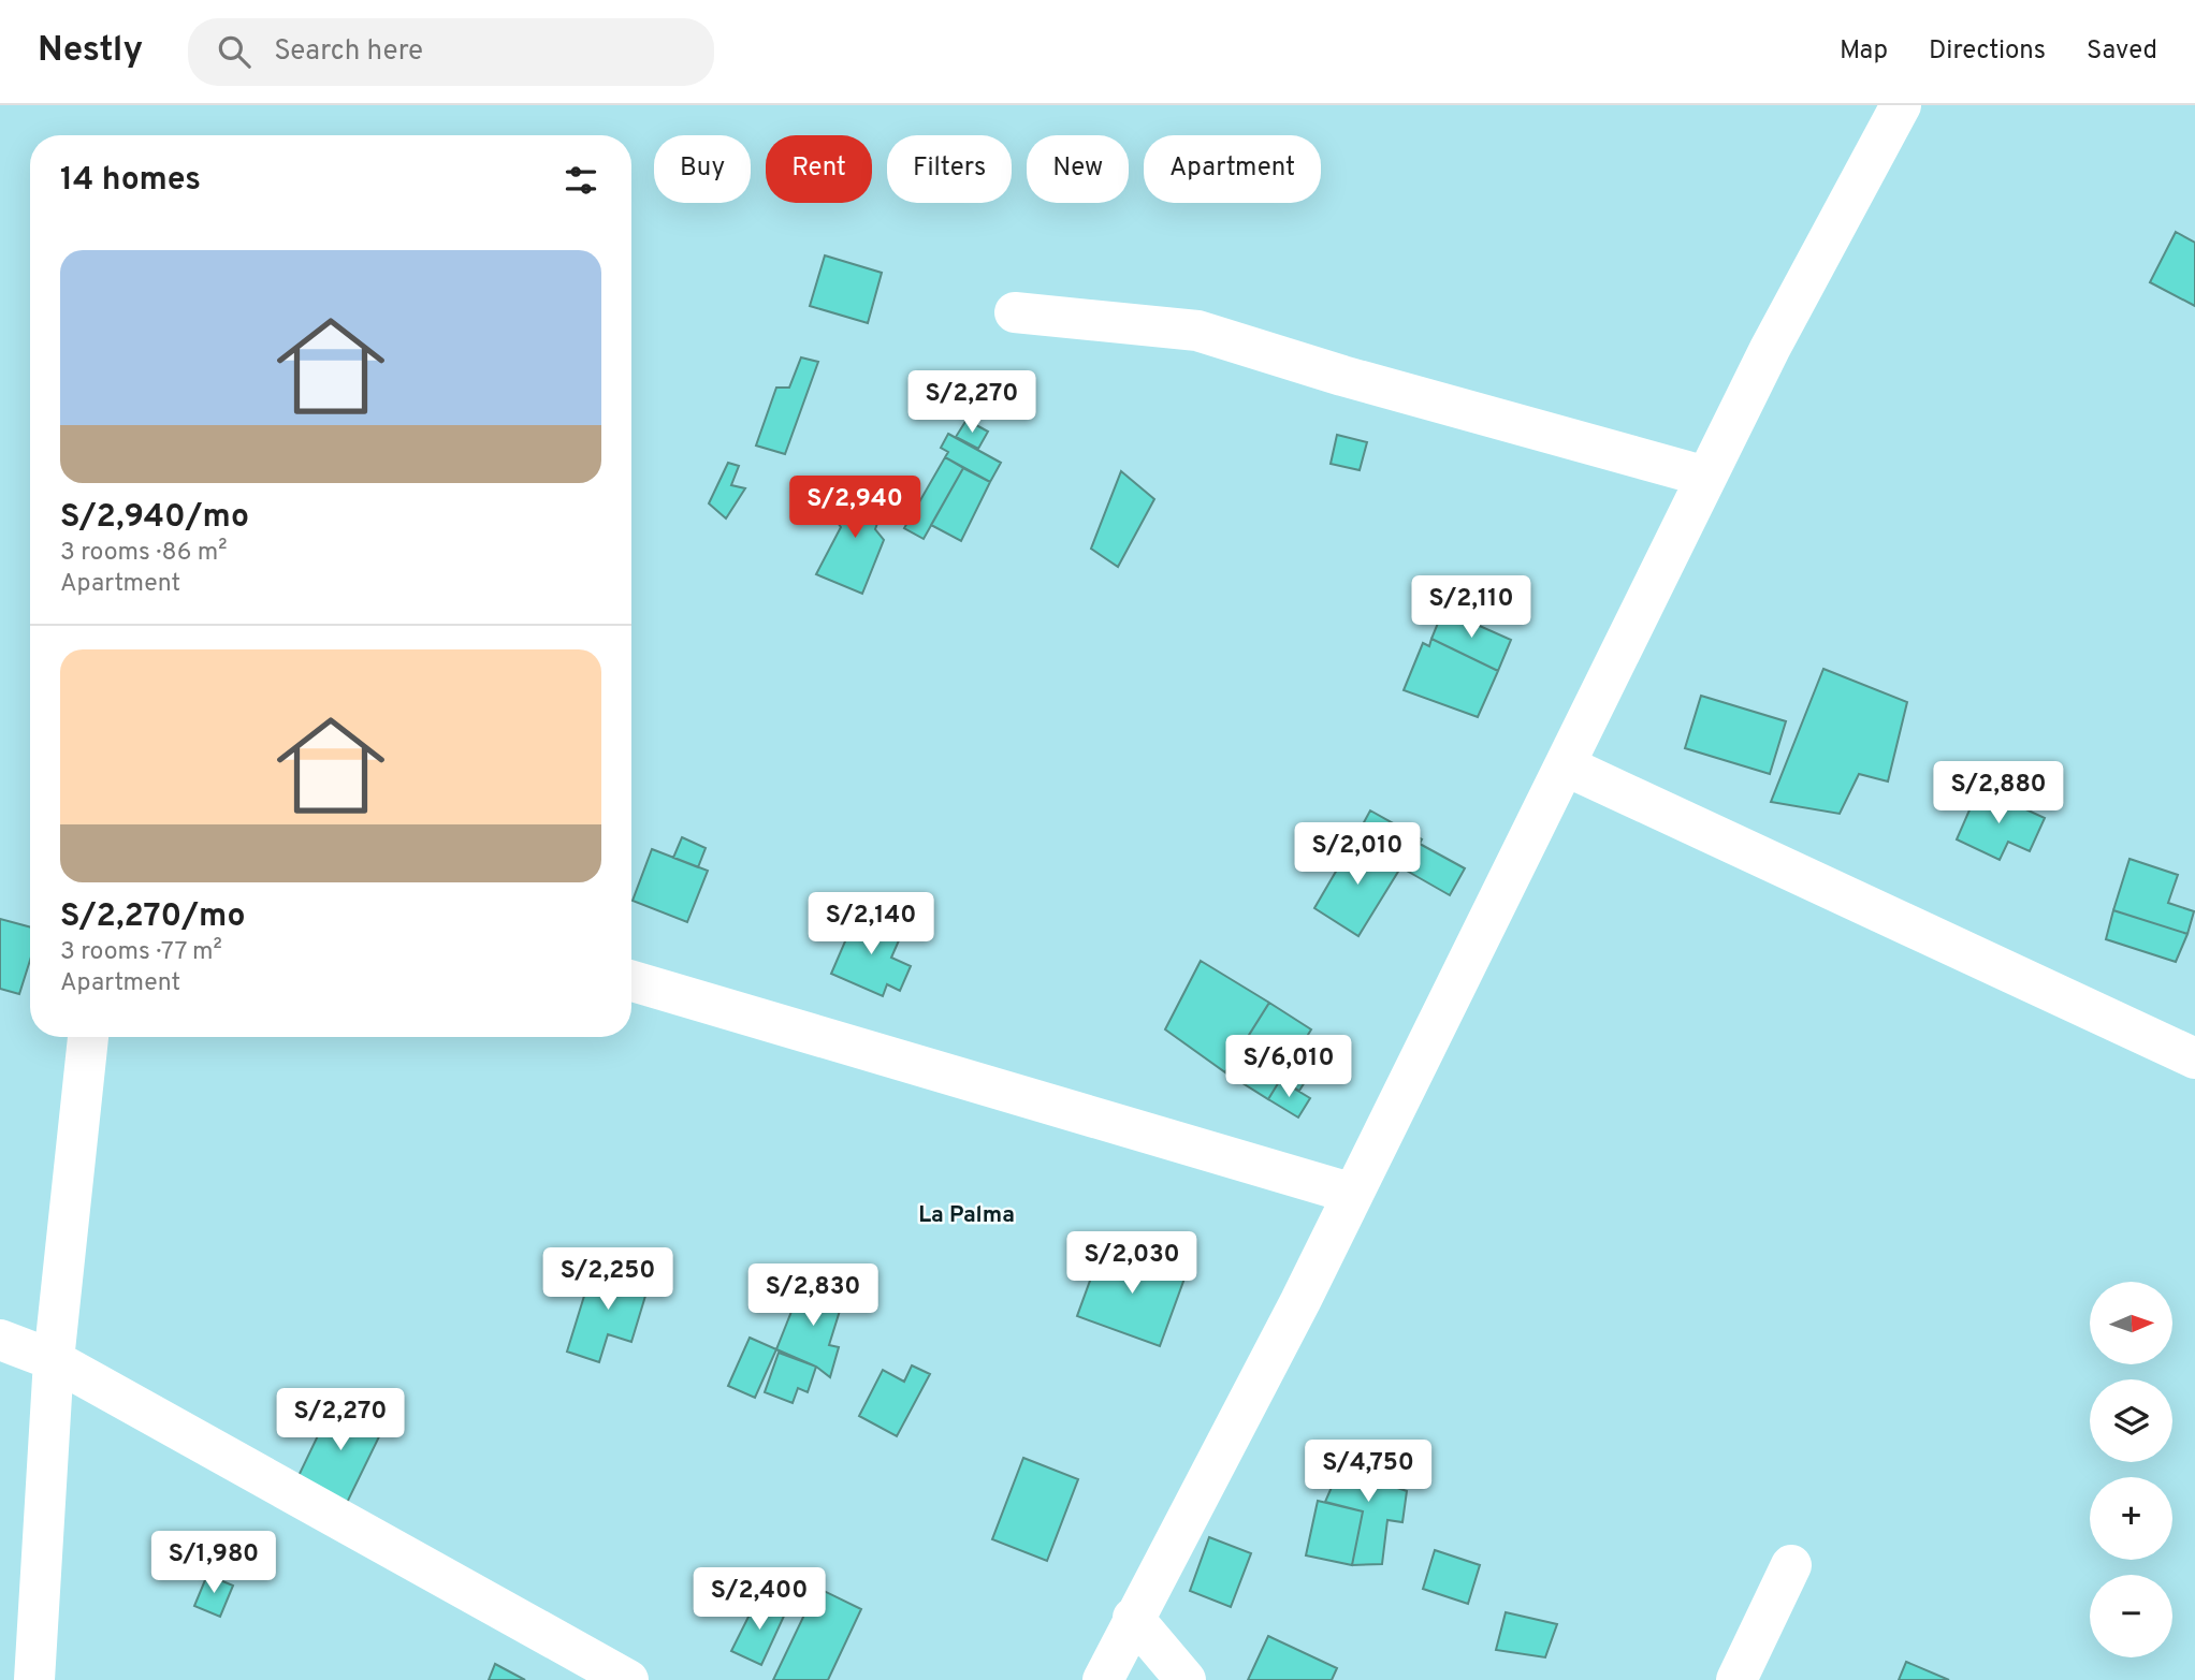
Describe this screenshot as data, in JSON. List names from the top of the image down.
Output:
{
  "districts": ["La Palma"],
  "north": "right",
  "page": {
    "header": "Nestly",
    "search": "Search here",
    "nav": ["Map", "Directions", "Saved"],
    "chip": [
      "Buy",
      "Rent",
      "Filters",
      "New",
      "Apartment"
    ],
    "heading": "14 homes",
    "list": [
      {
        "name": "S/2,940/mo",
        "note": "3 rooms · 86 m² · Apartment"
      },
      {
        "name": "S/2,270/mo",
        "note": "3 rooms · 77 m² · Apartment"
      }
    ],
    "price": [
      "S/2,270",
      "S/2,940",
      "S/2,110",
      "S/2,880",
      "S/2,010",
      "S/2,140",
      "S/6,010",
      "S/2,030",
      "S/2,250",
      "S/2,830",
      "S/2,270",
      "S/4,750",
      "S/1,980",
      "S/2,400"
    ],
    "map_buttons": ["+", "−"]
  }
}
